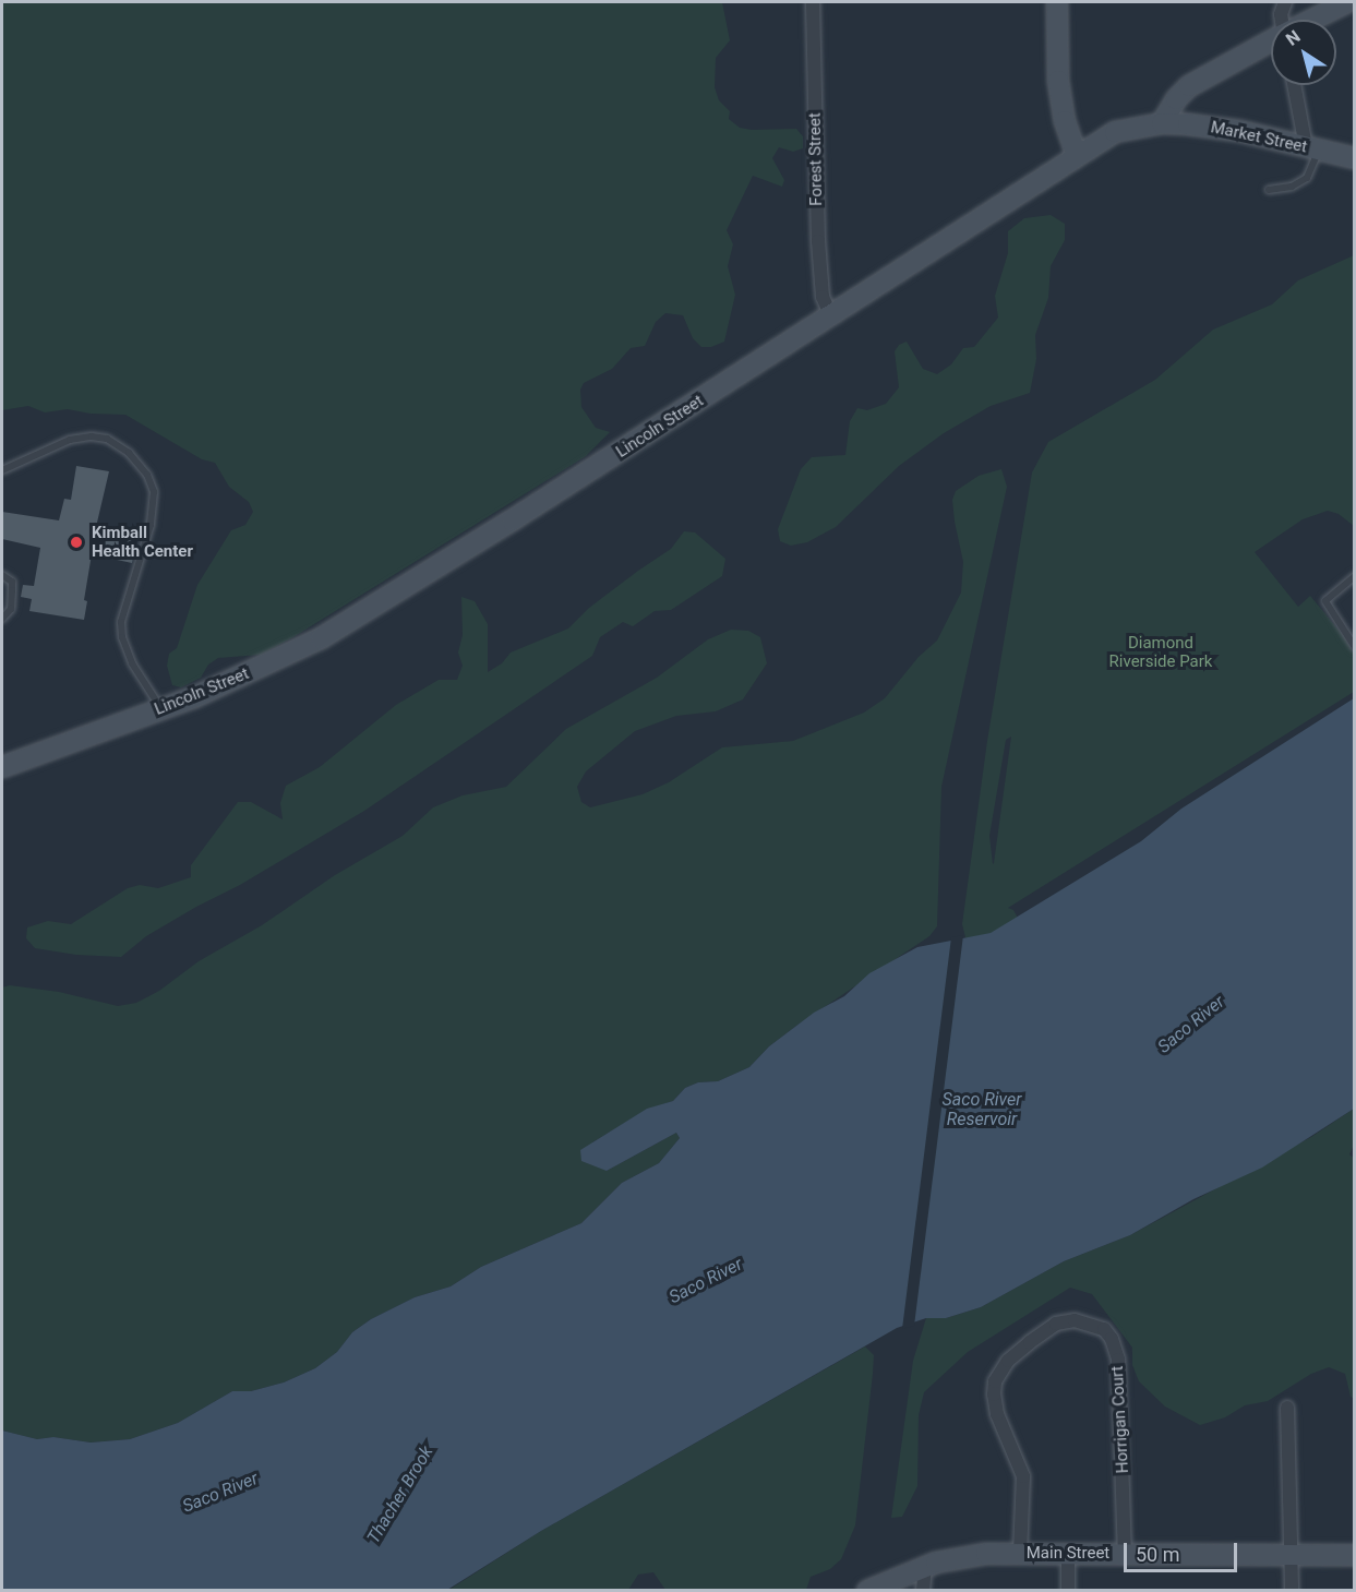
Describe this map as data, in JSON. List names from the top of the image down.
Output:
{
  "streets": {
    "street": [
      "Market Street",
      "Forest Street",
      "Lincoln Street",
      "Horrigan Court",
      "Main Street"
    ]
  },
  "crossings": [
    ["Market Street", "Lincoln Street"],
    ["Forest Street", "Lincoln Street"],
    ["Horrigan Court", "Main Street"]
  ],
  "water": ["Saco River", "Saco River Reservoir", "Thacher Brook"],
  "parks": ["Diamond Riverside Park"],
  "places": ["Kimball Health Center"],
  "scale_bar": "50 m",
  "north": "top left"
}
